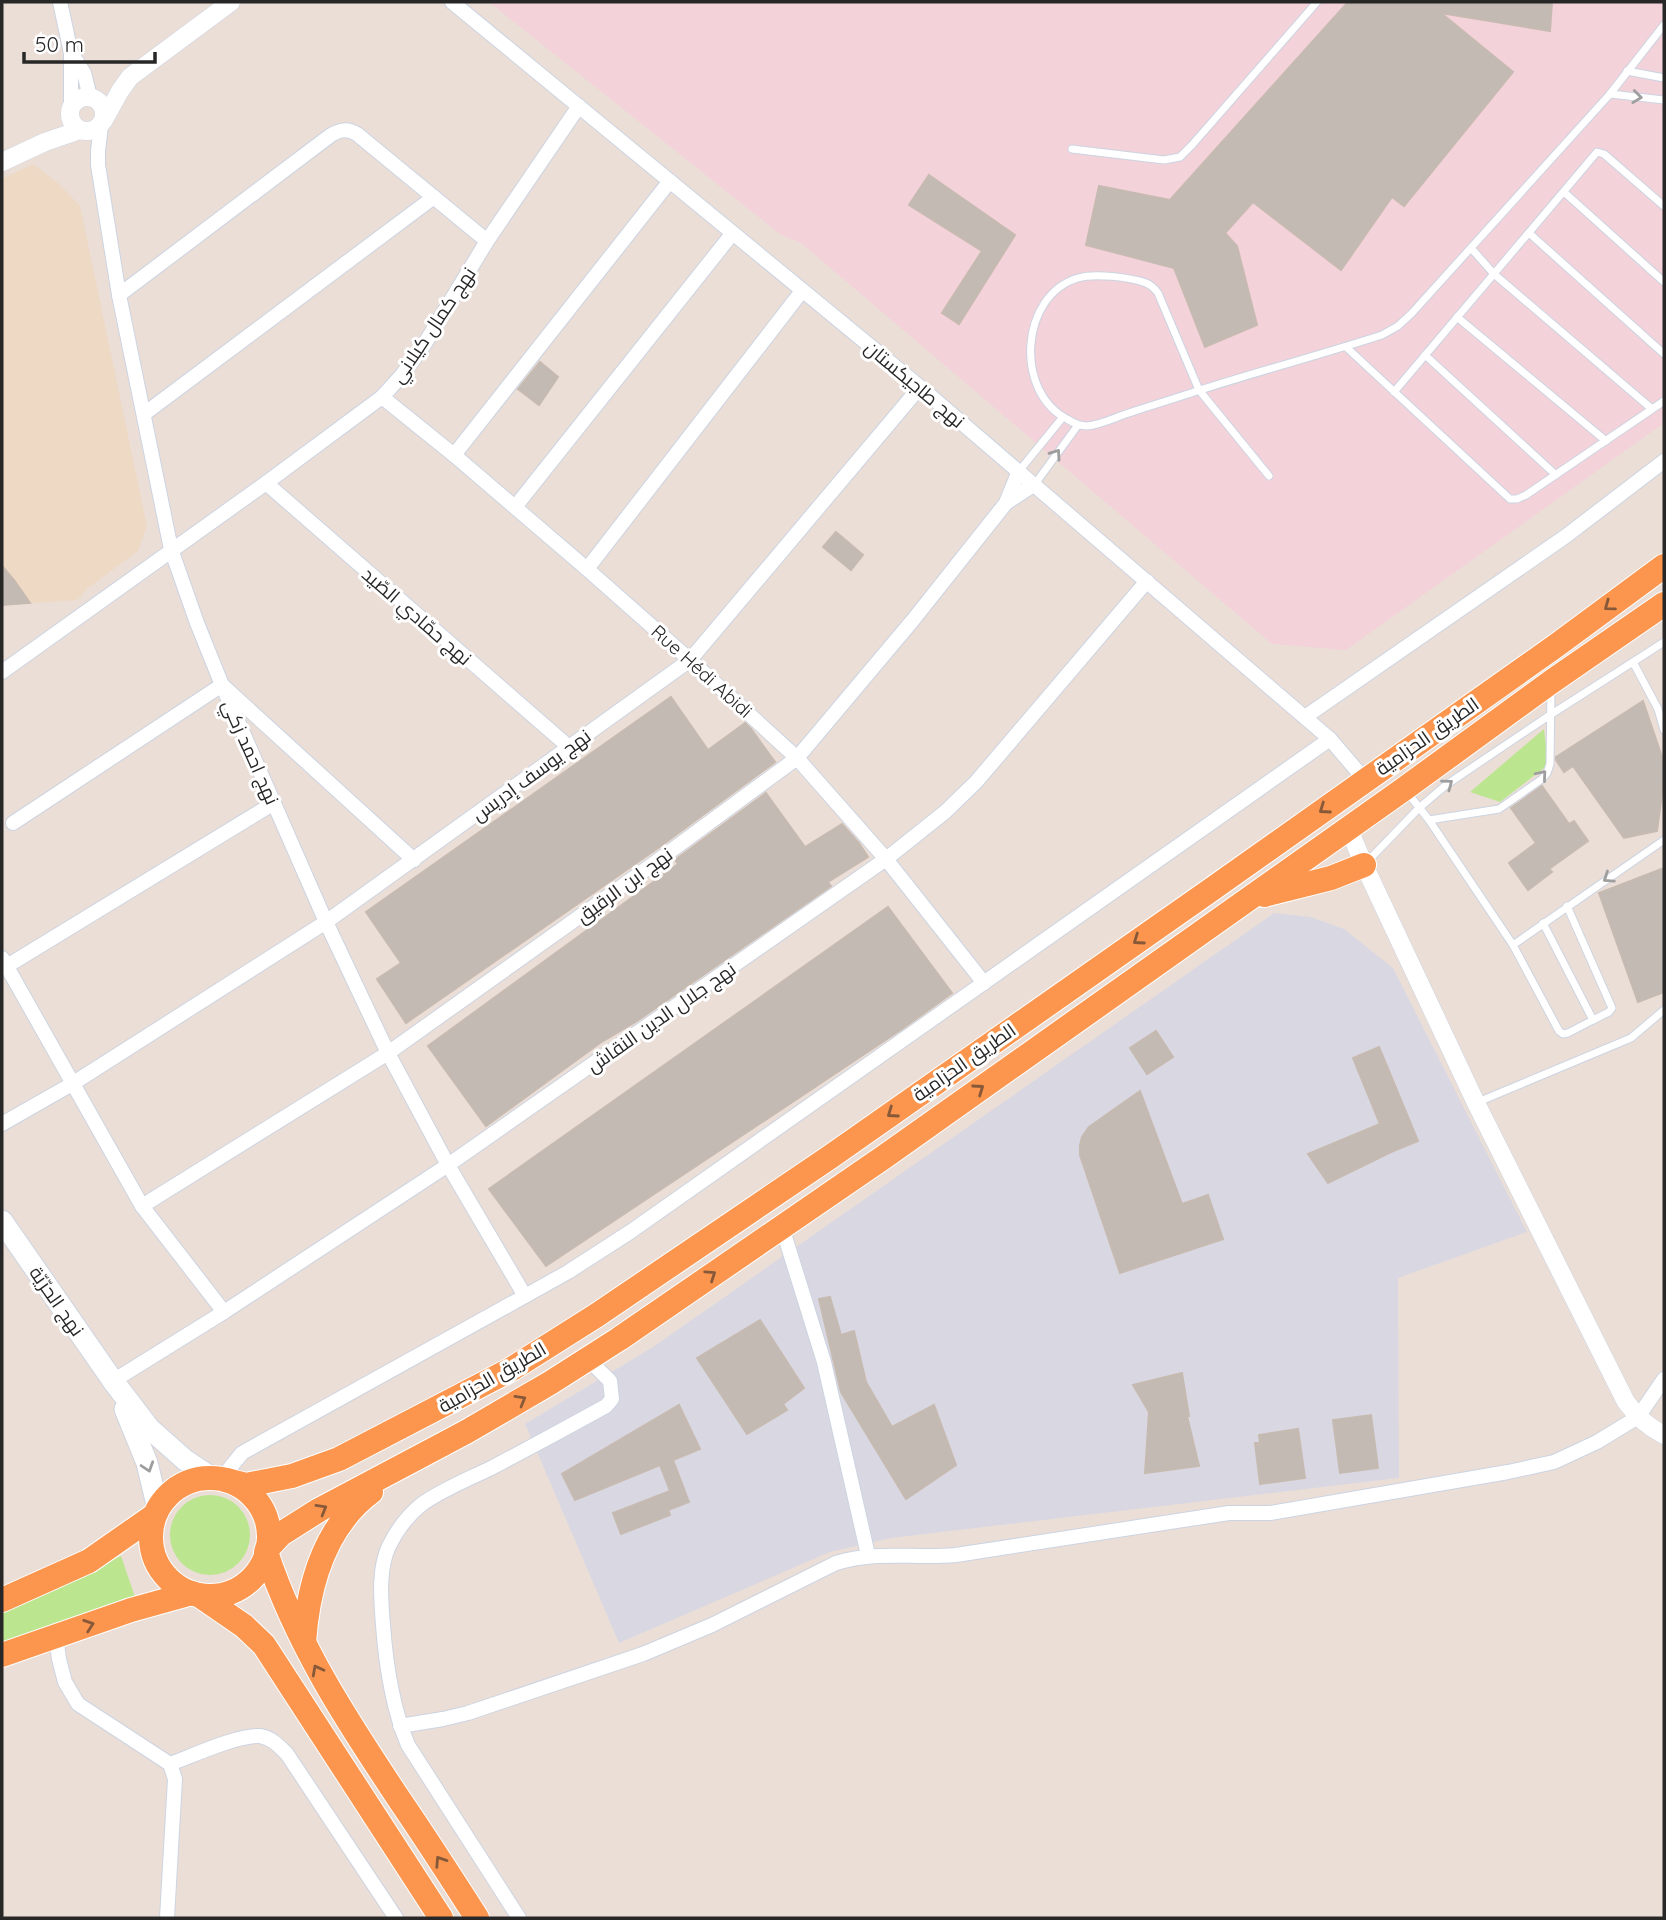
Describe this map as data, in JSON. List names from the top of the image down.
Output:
{
  "streets": {
    "highway": ["الطريق الحزامية"],
    "main road": ["نهج الحرّيّة"],
    "street": [
      "نهج كمال كيلاني",
      "نهج طاجيكستان",
      "نهج حمّادي الصّيد",
      "Rue Hédi Abidi",
      "نهج احمد زكي",
      "نهج يوسف إدريس",
      "نهج ابن الرقيق",
      "نهج جلال الدين النقاش"
    ]
  },
  "crossings": [
    ["نهج كمال كيلاني", "نهج طاجيكستان"],
    ["نهج كمال كيلاني", "نهج حمّادي الصّيد"],
    ["نهج كمال كيلاني", "Rue Hédi Abidi"],
    ["نهج كمال كيلاني", "نهج احمد زكي"],
    ["نهج طاجيكستان", "الطريق الحزامية"],
    ["نهج طاجيكستان", "نهج يوسف إدريس"],
    ["نهج طاجيكستان", "نهج ابن الرقيق"],
    ["نهج طاجيكستان", "نهج جلال الدين النقاش"],
    ["نهج حمّادي الصّيد", "نهج يوسف إدريس"],
    ["Rue Hédi Abidi", "نهج يوسف إدريس"],
    ["Rue Hédi Abidi", "نهج ابن الرقيق"],
    ["Rue Hédi Abidi", "نهج جلال الدين النقاش"],
    ["نهج احمد زكي", "نهج يوسف إدريس"],
    ["نهج احمد زكي", "نهج ابن الرقيق"],
    ["نهج احمد زكي", "نهج جلال الدين النقاش"],
    ["نهج جلال الدين النقاش", "نهج الحرّيّة"]
  ],
  "scale_bar": "50 m"
}
